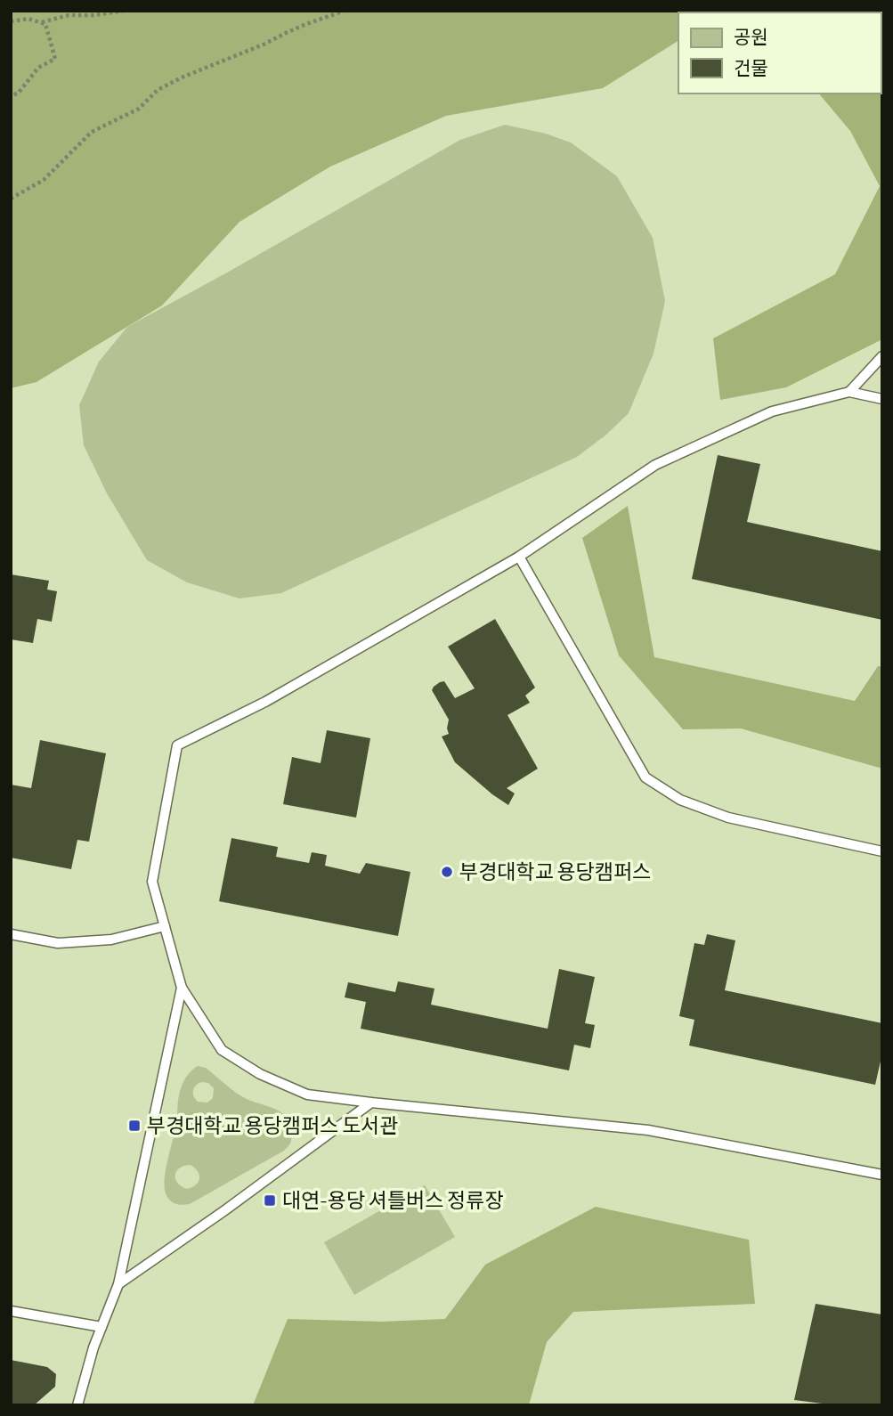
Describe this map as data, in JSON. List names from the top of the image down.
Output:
{
  "places": {
    "other": ["부경대학교 용당캠퍼스"],
    "transit": ["부경대학교 용당캠퍼스 도서관", "대연-용당 셔틀버스 정류장"]
  },
  "legend": ["공원", "건물"]
}
